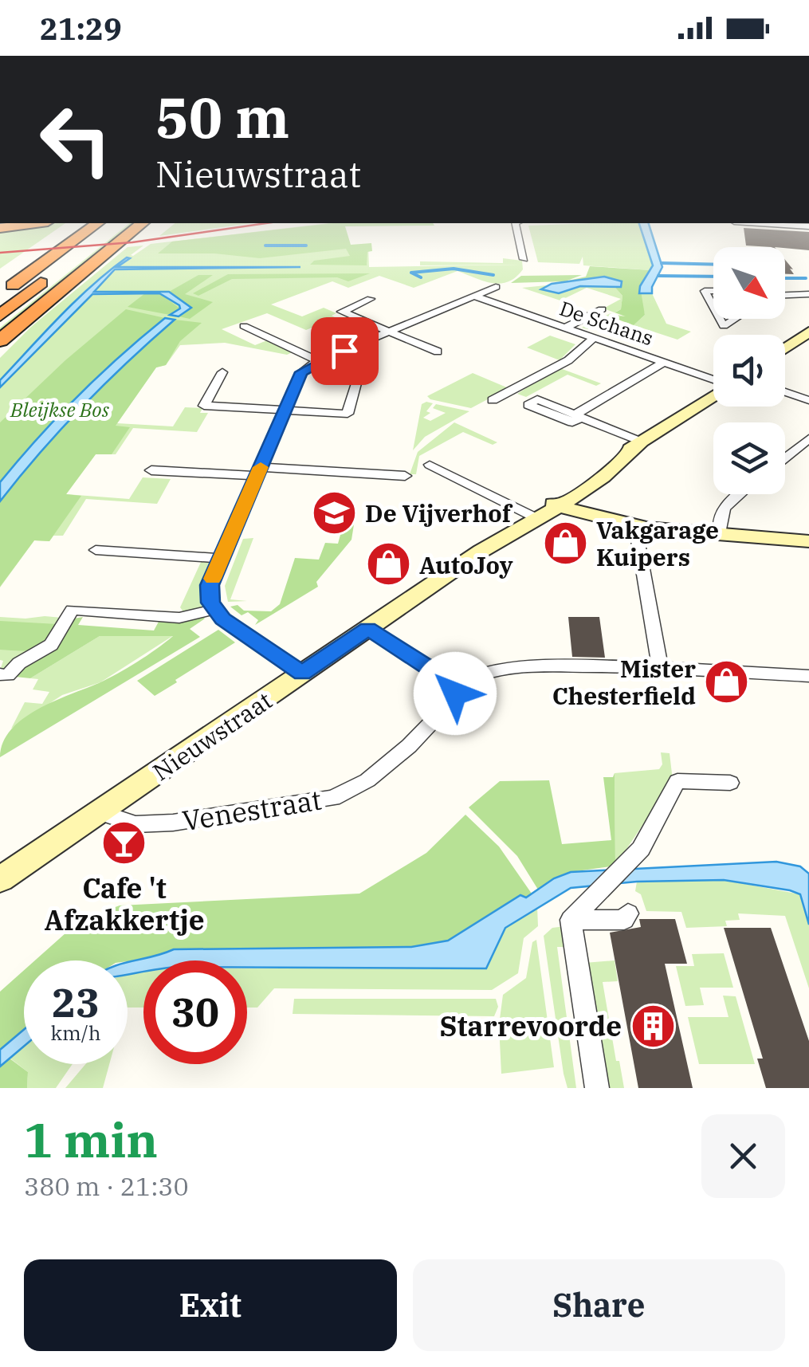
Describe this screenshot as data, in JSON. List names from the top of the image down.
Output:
{
  "streets": {
    "street": ["De Schans", "Nieuwstraat", "Venestraat"]
  },
  "crossings": [
    ["Nieuwstraat", "Venestraat"]
  ],
  "parks": ["Bleijkse Bos"],
  "places": {
    "school or university": ["De Vijverhof"],
    "shop": ["Vakgarage Kuipers", "AutoJoy", "Mister Chesterfield"],
    "bar": ["Cafe 't Afzakkertje"],
    "building": ["Starrevoorde"]
  },
  "north": "bottom right",
  "page": {
    "status": "21:29",
    "turn": ["50 m", "Nieuwstraat"],
    "speed": "23 km/h",
    "limit": "30",
    "heading": ["1 min", "380 m · 21:30"],
    "buttons": ["Exit", "Share"]
  }
}
